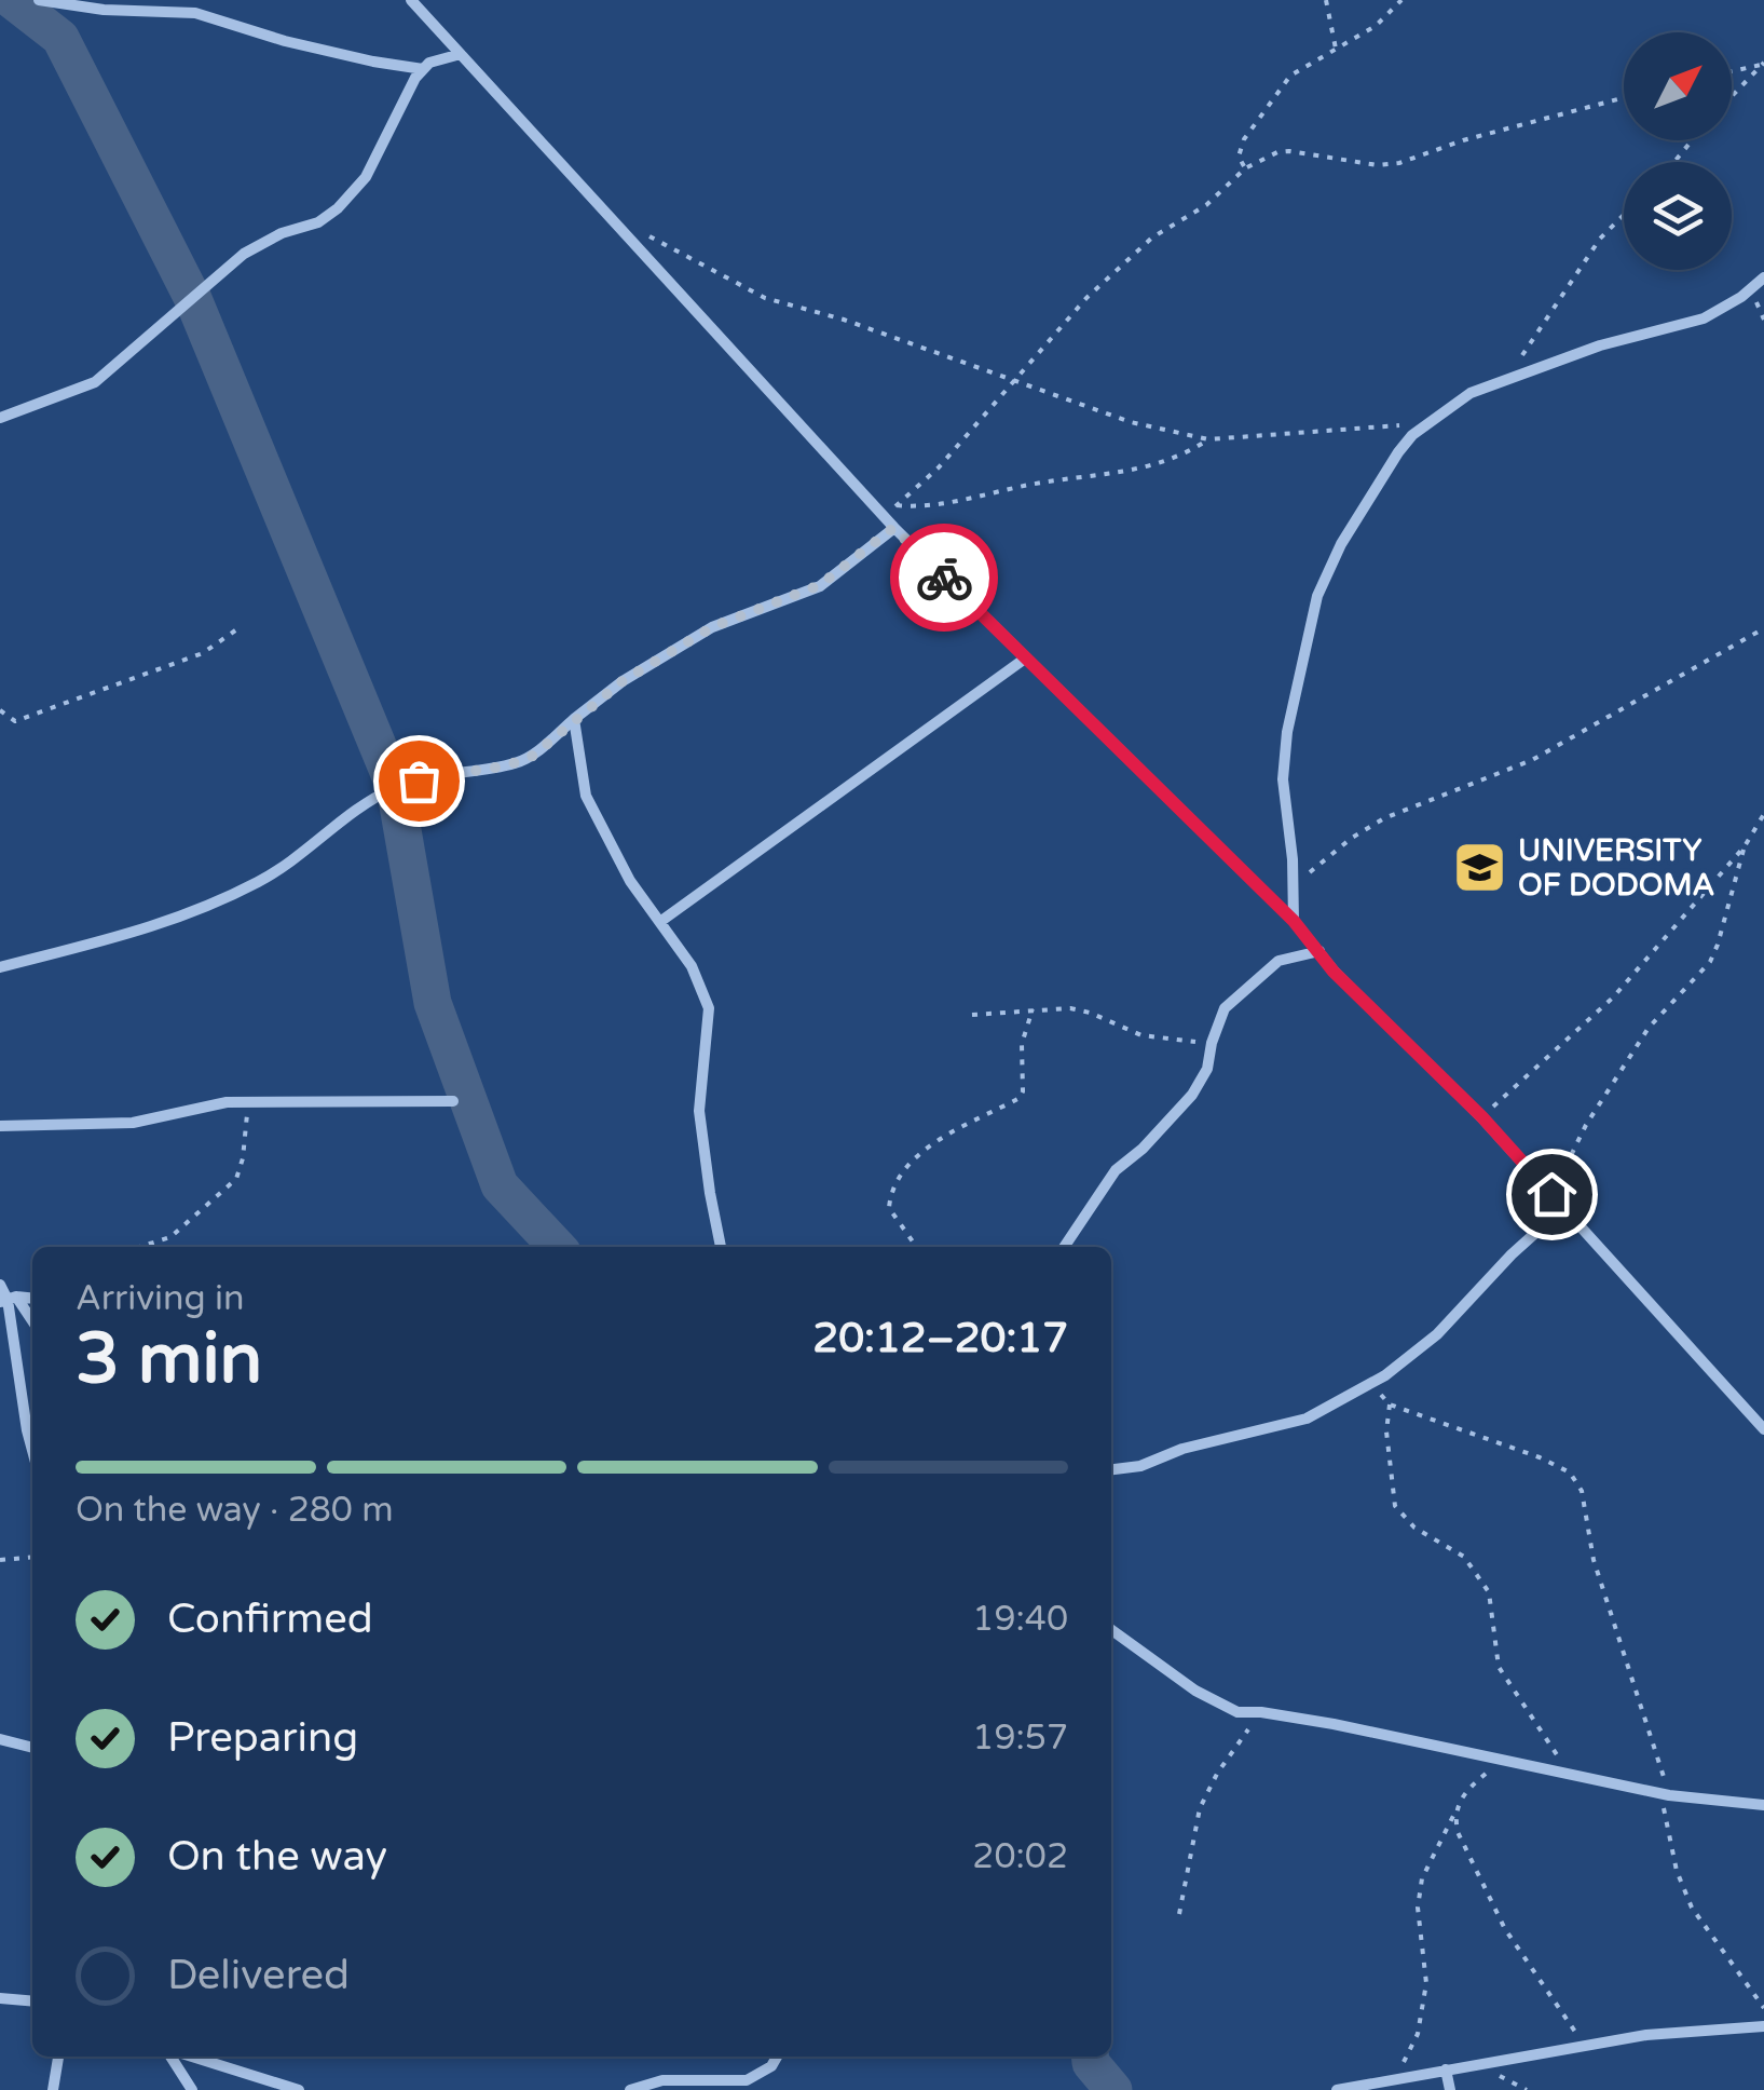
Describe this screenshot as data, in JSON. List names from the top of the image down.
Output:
{
  "places": {
    "school or university": ["UNIVERSITY OF DODOMA"]
  },
  "north": "top right",
  "page": {
    "heading": ["3 min", "Arriving in", "20:12–20:17"],
    "bar": "On the way · 280 m",
    "list": [
      ["Confirmed", "19:40"],
      ["Preparing", "19:57"],
      ["On the way", "20:02"],
      "Delivered"
    ]
  }
}
